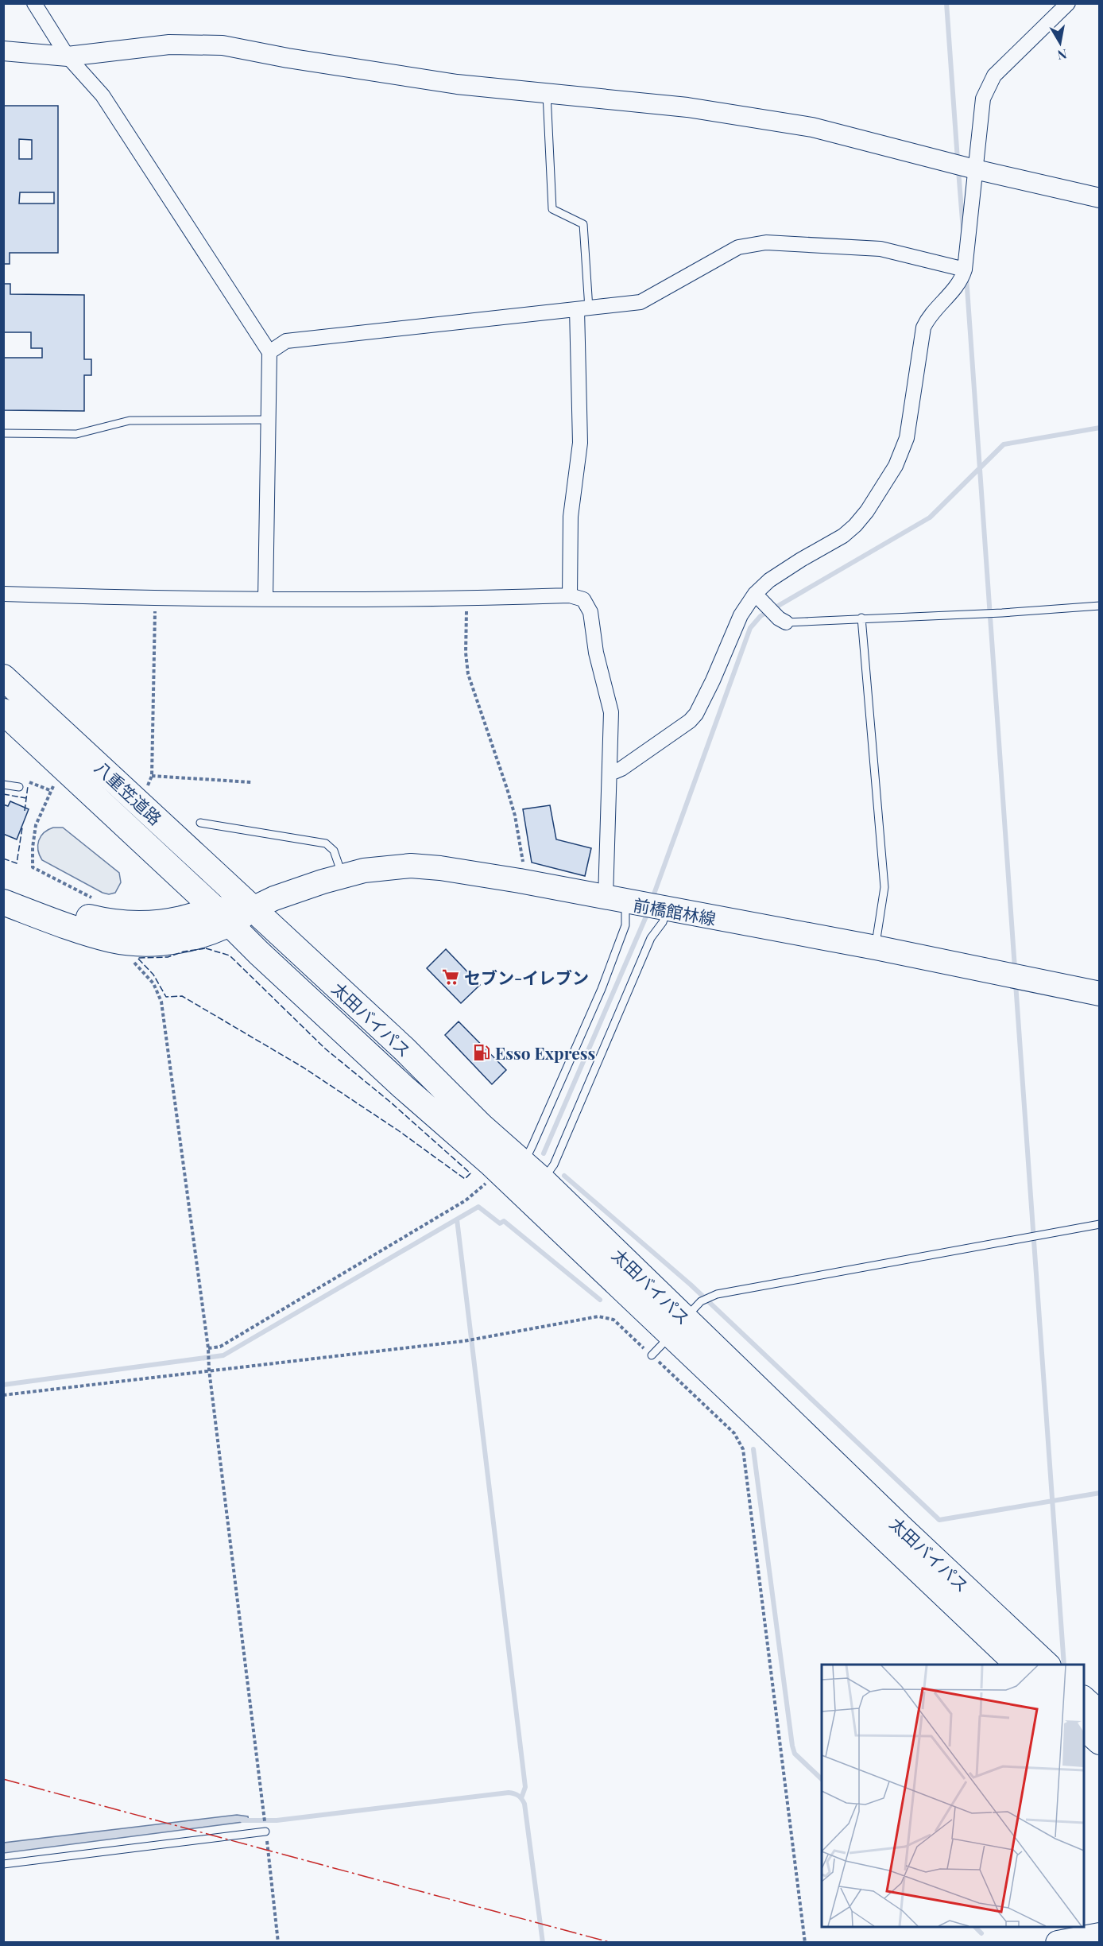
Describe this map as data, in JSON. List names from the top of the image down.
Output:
{
  "streets": {
    "highway": ["八重笠道路", "太田バイパス"],
    "main road": ["前橋館林線"]
  },
  "crossings": [
    ["八重笠道路", "前橋館林線"],
    ["八重笠道路", "太田バイパス"],
    ["前橋館林線", "太田バイパス"]
  ],
  "places": {
    "supermarket": ["セブン-イレブン"],
    "fuel station": ["Esso Express"]
  },
  "north": "bottom"
}
